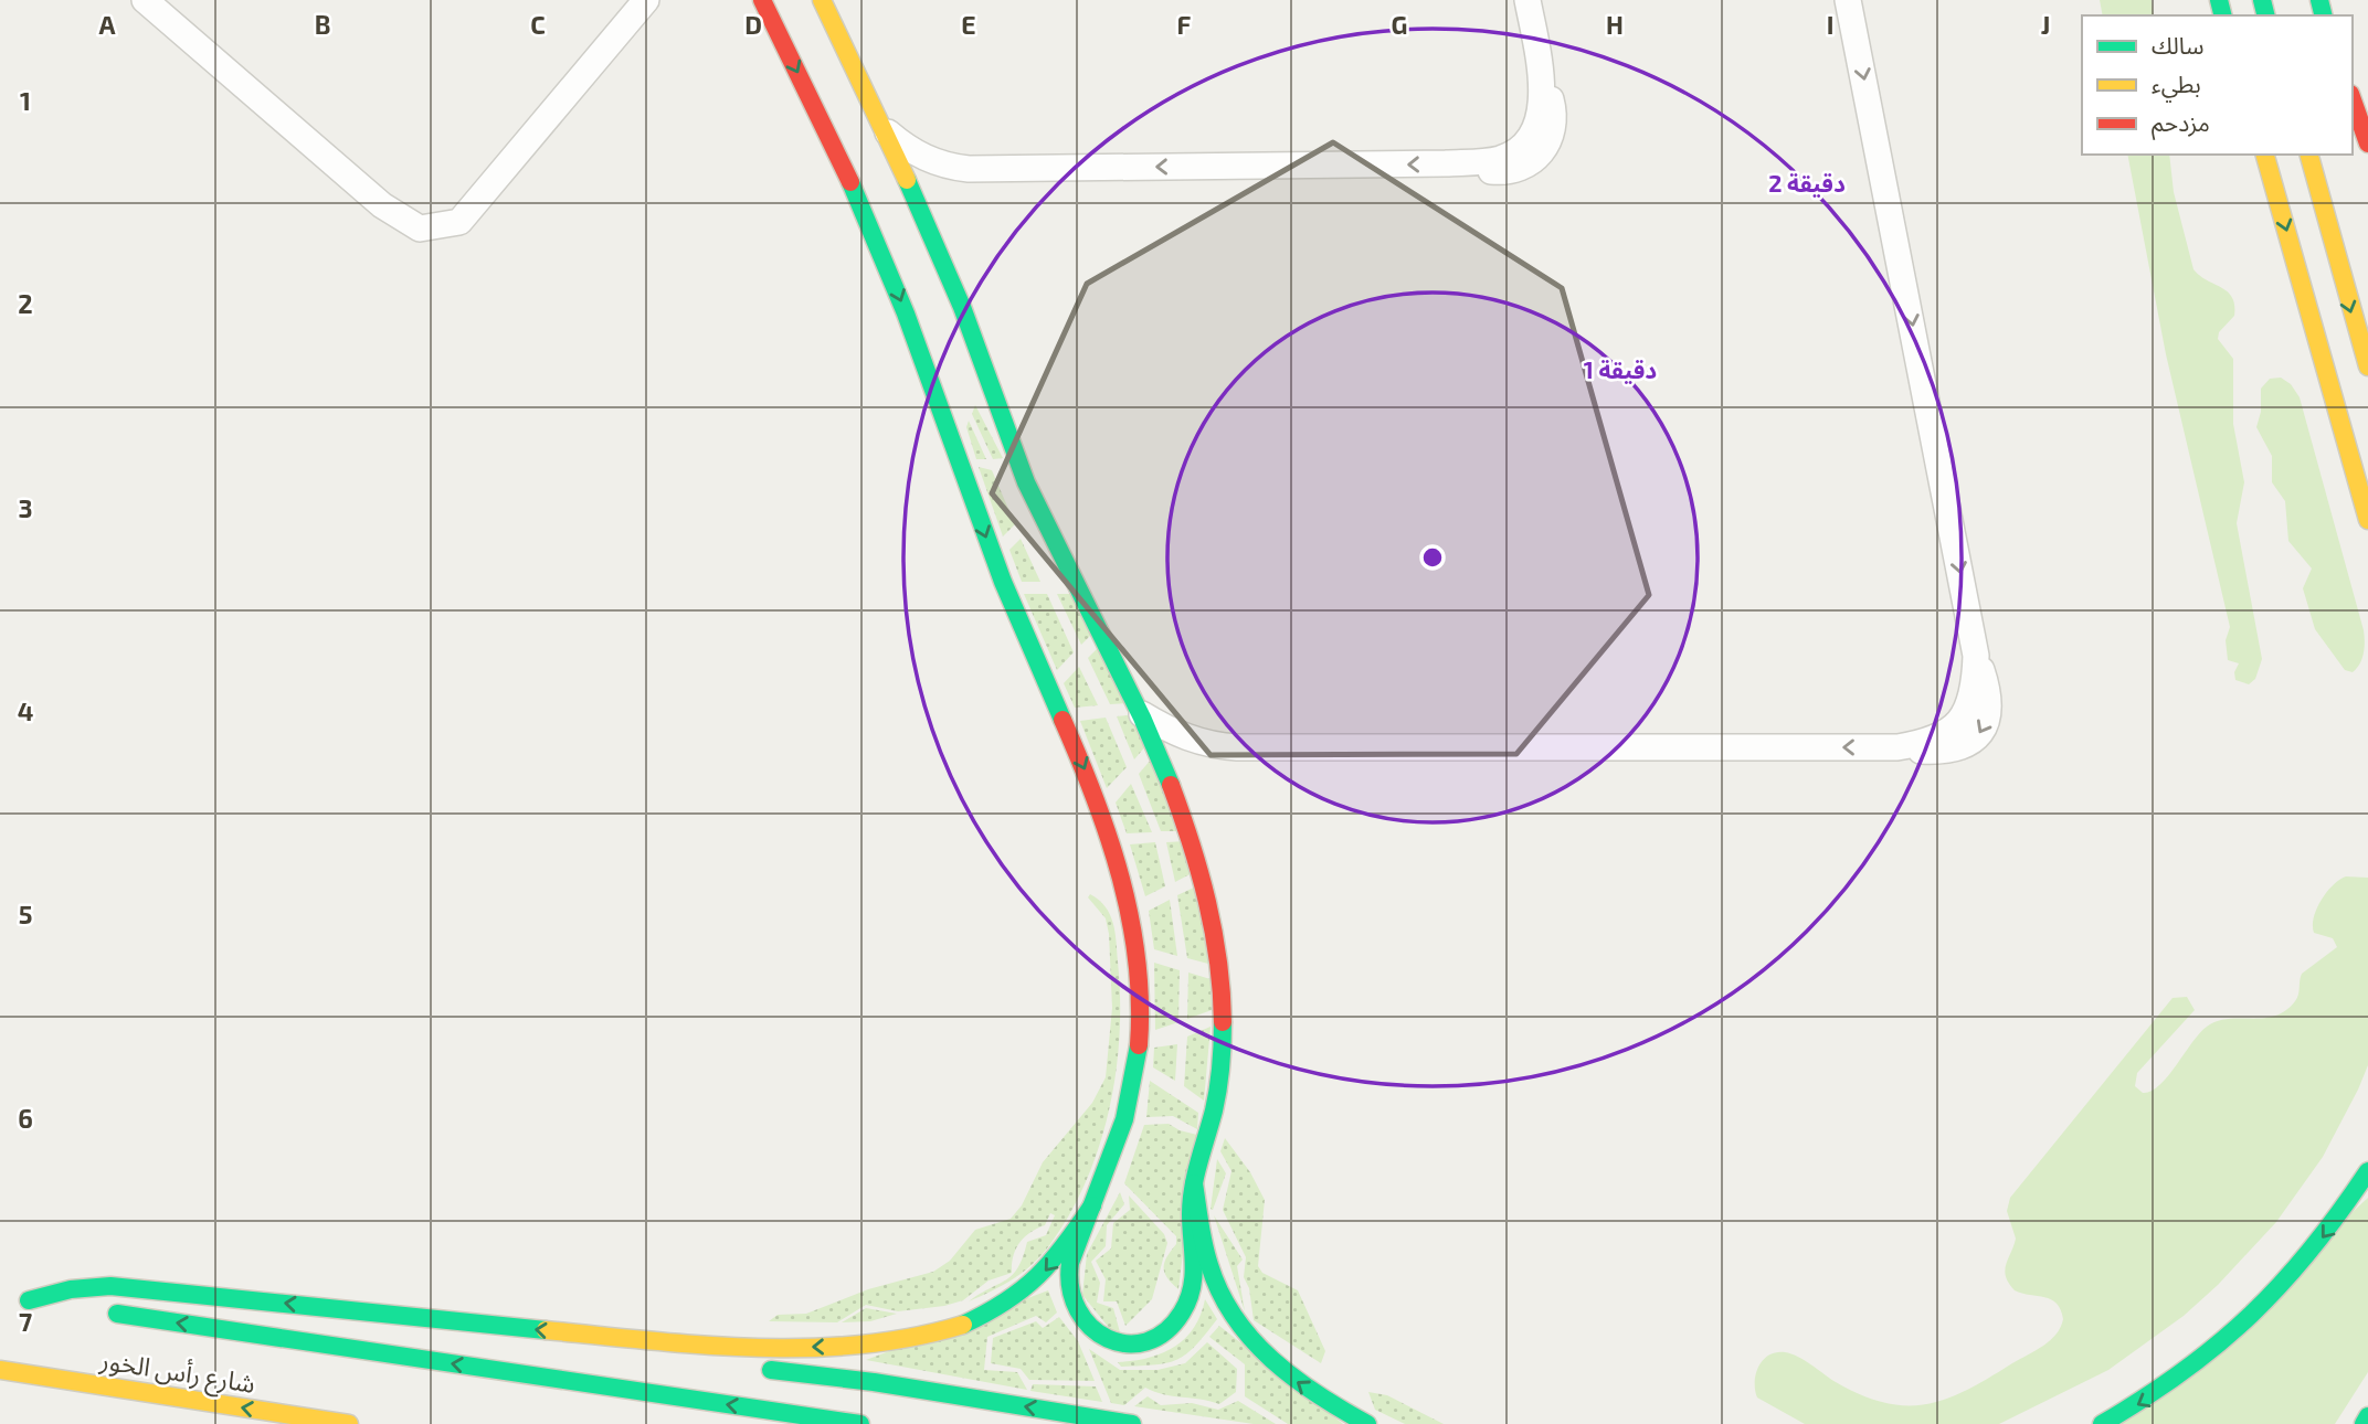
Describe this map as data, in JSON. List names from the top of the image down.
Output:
{
  "streets": {
    "main road": ["شارع رأس الخور"]
  },
  "legend": ["سالك", "بطيء", "مزدحم"],
  "grid": {
    "columns": [
      "A",
      "B",
      "C",
      "D",
      "E",
      "F",
      "G",
      "H",
      "I",
      "J"
    ],
    "rows": [
      "1",
      "2",
      "3",
      "4",
      "5",
      "6",
      "7"
    ]
  },
  "rings": ["2 دقيقة", "1 دقيقة"]
}
